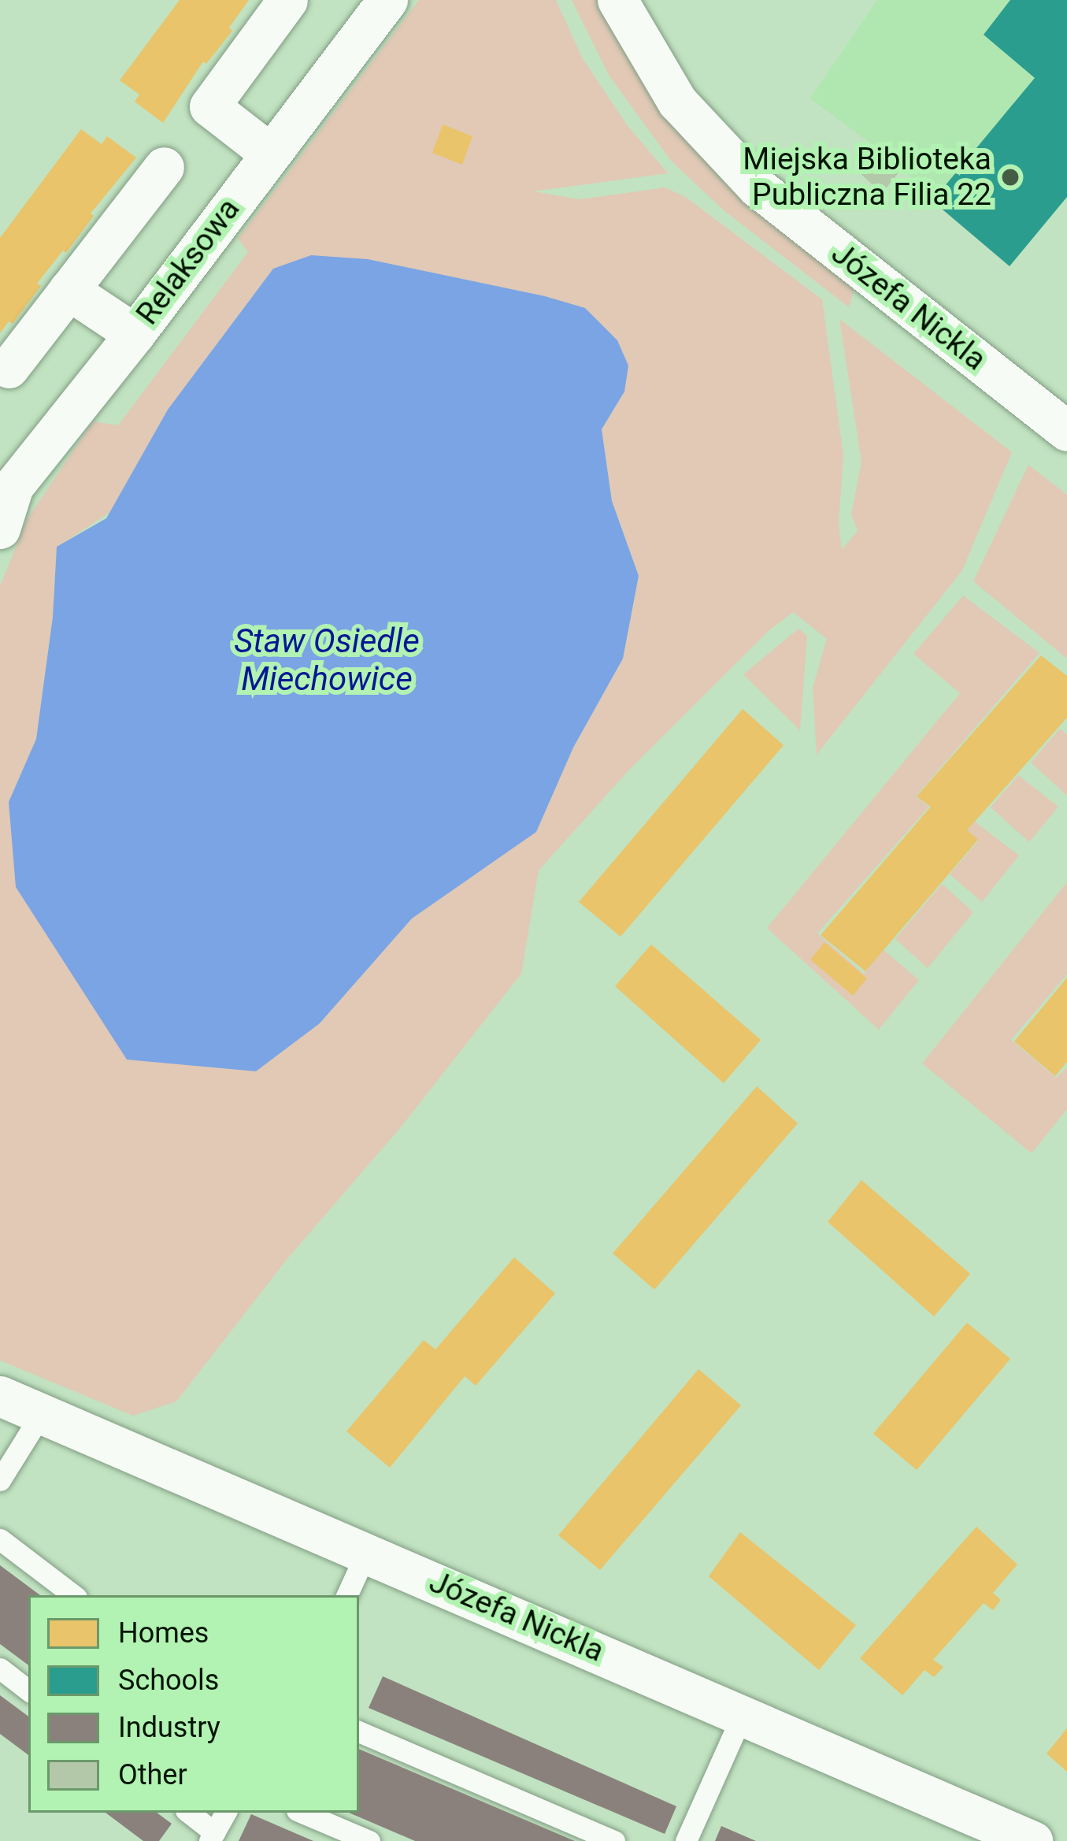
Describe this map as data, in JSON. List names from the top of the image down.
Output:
{
  "streets": {
    "street": ["Relaksowa", "Józefa Nickla"]
  },
  "water": ["Staw Osiedle Miechowice"],
  "places": ["Miejska Biblioteka Publiczna Filia 22"],
  "legend": [
    "Homes",
    "Schools",
    "Industry",
    "Other"
  ]
}
